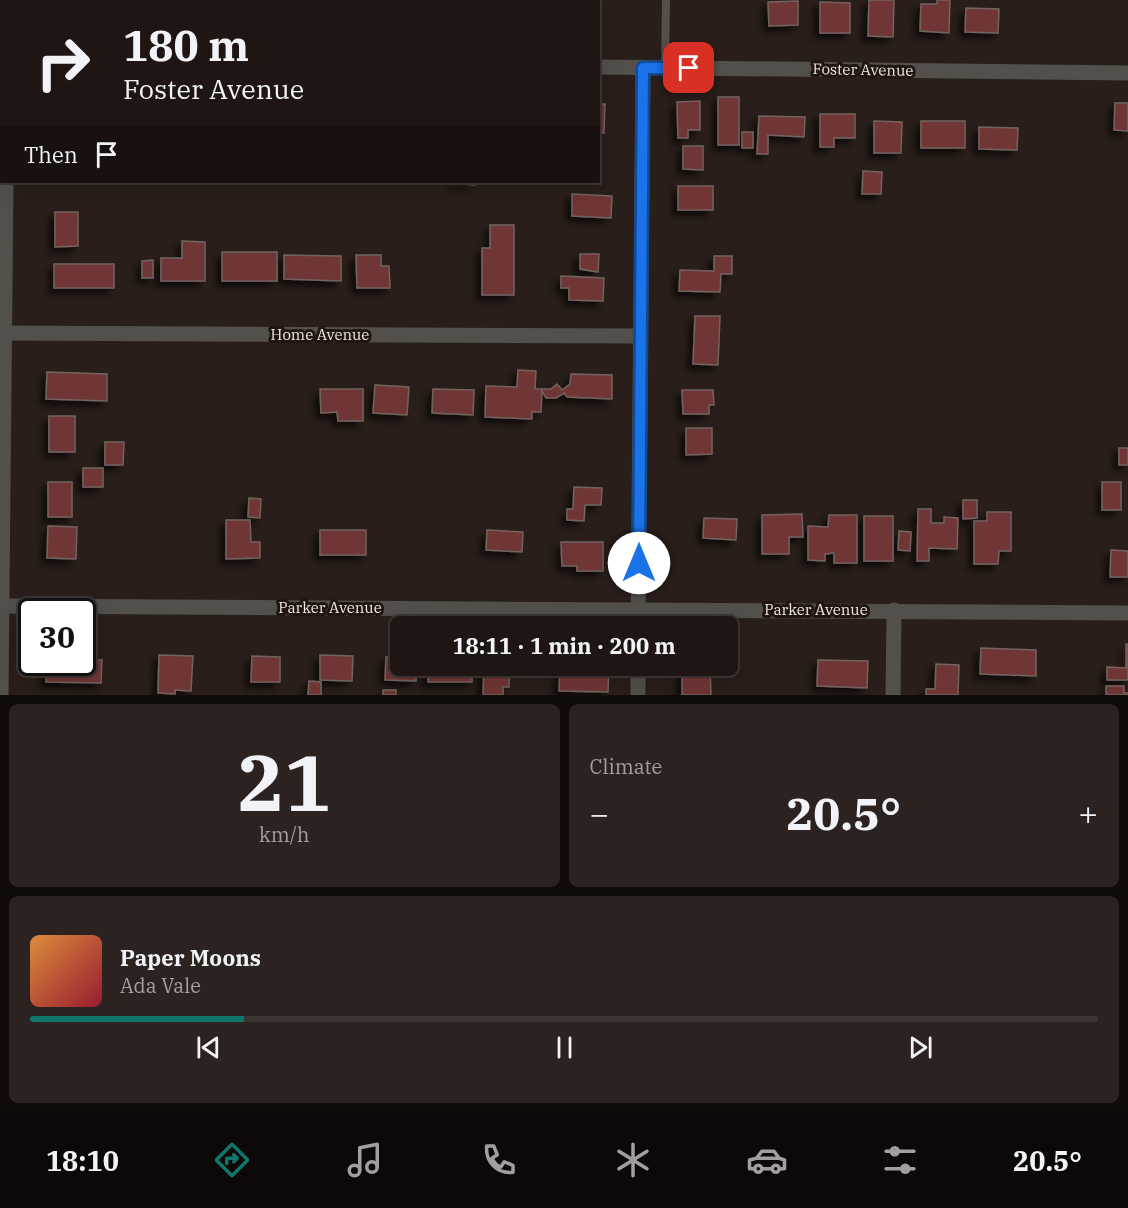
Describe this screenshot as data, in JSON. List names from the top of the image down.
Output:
{
  "streets": {
    "street": ["Foster Avenue", "Home Avenue", "Parker Avenue"]
  },
  "page": {
    "turn": ["180 m", "Foster Avenue"],
    "then": "Then",
    "limit": "30",
    "trip": "18:11 · 1 min · 200 m",
    "tile": [
      ["21", "km/h"],
      "Climate"
    ],
    "heat": ["−", "20.5°", "+"],
    "song": ["Paper Moons", "Ada Vale"],
    "tabs": ["18:10", "20.5°"]
  }
}
